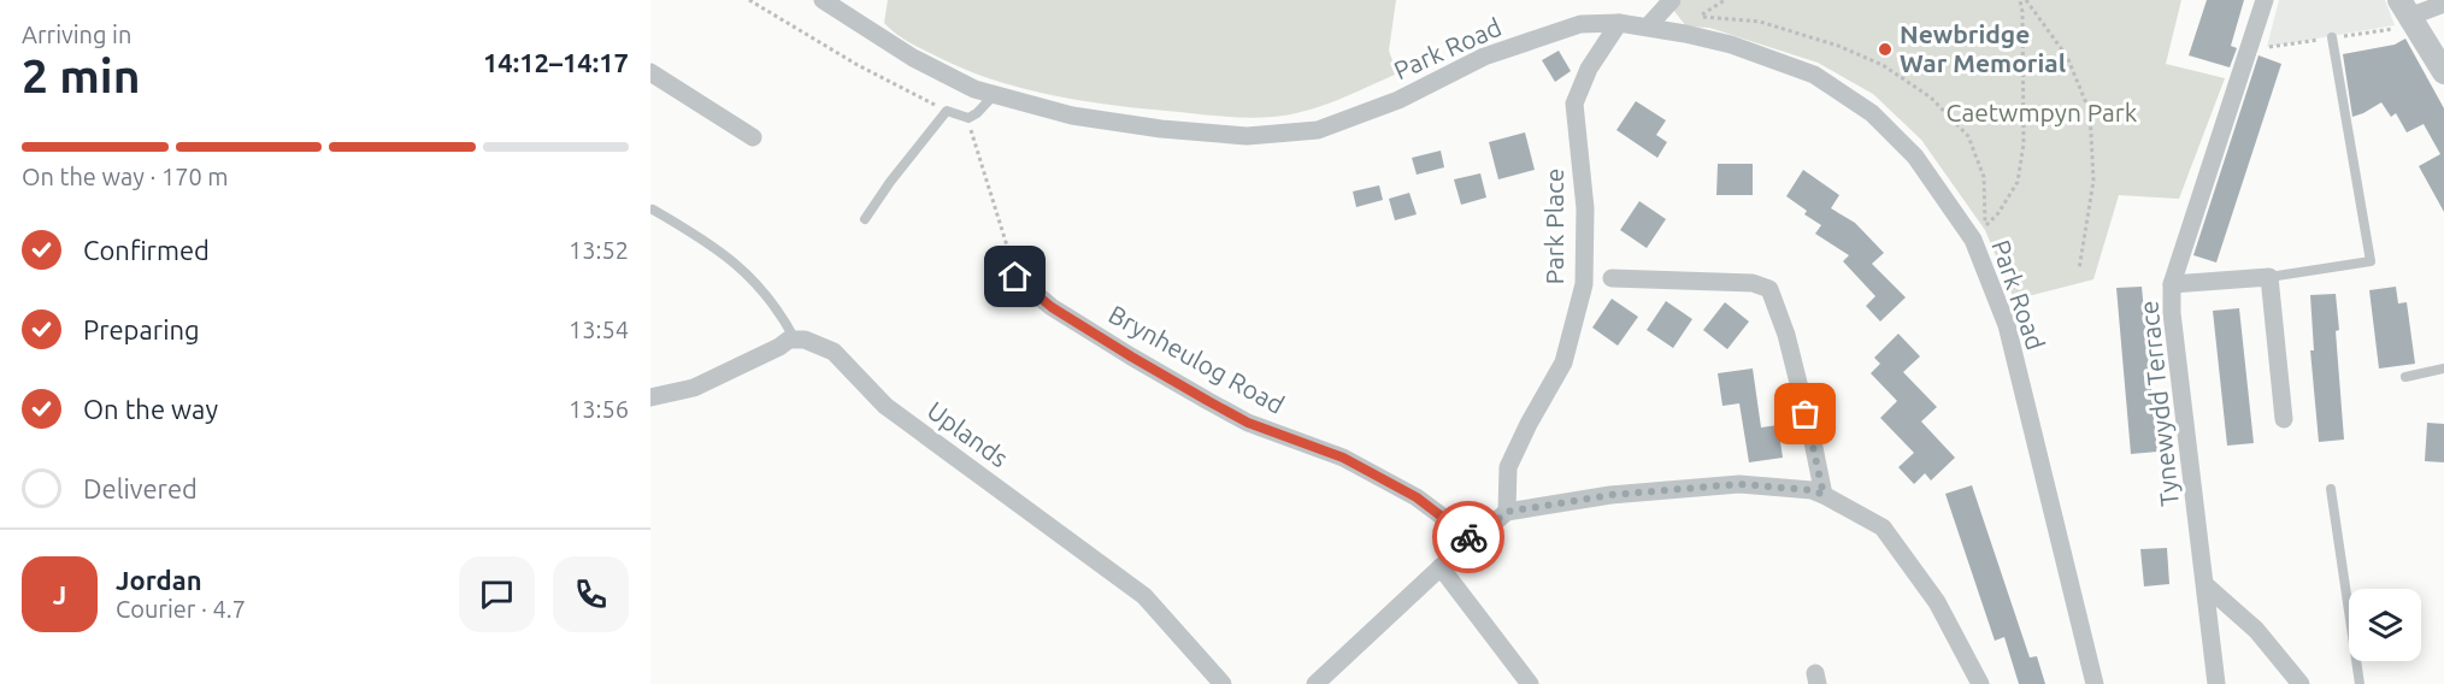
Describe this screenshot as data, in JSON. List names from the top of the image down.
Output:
{
  "streets": {
    "street": [
      "Park Road",
      "Park Place",
      "Brynheulog Road",
      "Tynewydd Terrace",
      "Uplands"
    ]
  },
  "crossings": [
    ["Park Road", "Park Place"]
  ],
  "parks": ["Caetwmpyn Park"],
  "places": ["Newbridge War Memorial"],
  "page": {
    "heading": ["2 min", "Arriving in", "14:12–14:17"],
    "panel": ["Jordan", "Courier · 4.7"],
    "bar": "On the way · 170 m",
    "list": [
      ["Confirmed", "13:52"],
      ["Preparing", "13:54"],
      ["On the way", "13:56"],
      "Delivered"
    ],
    "round": "J"
  }
}
